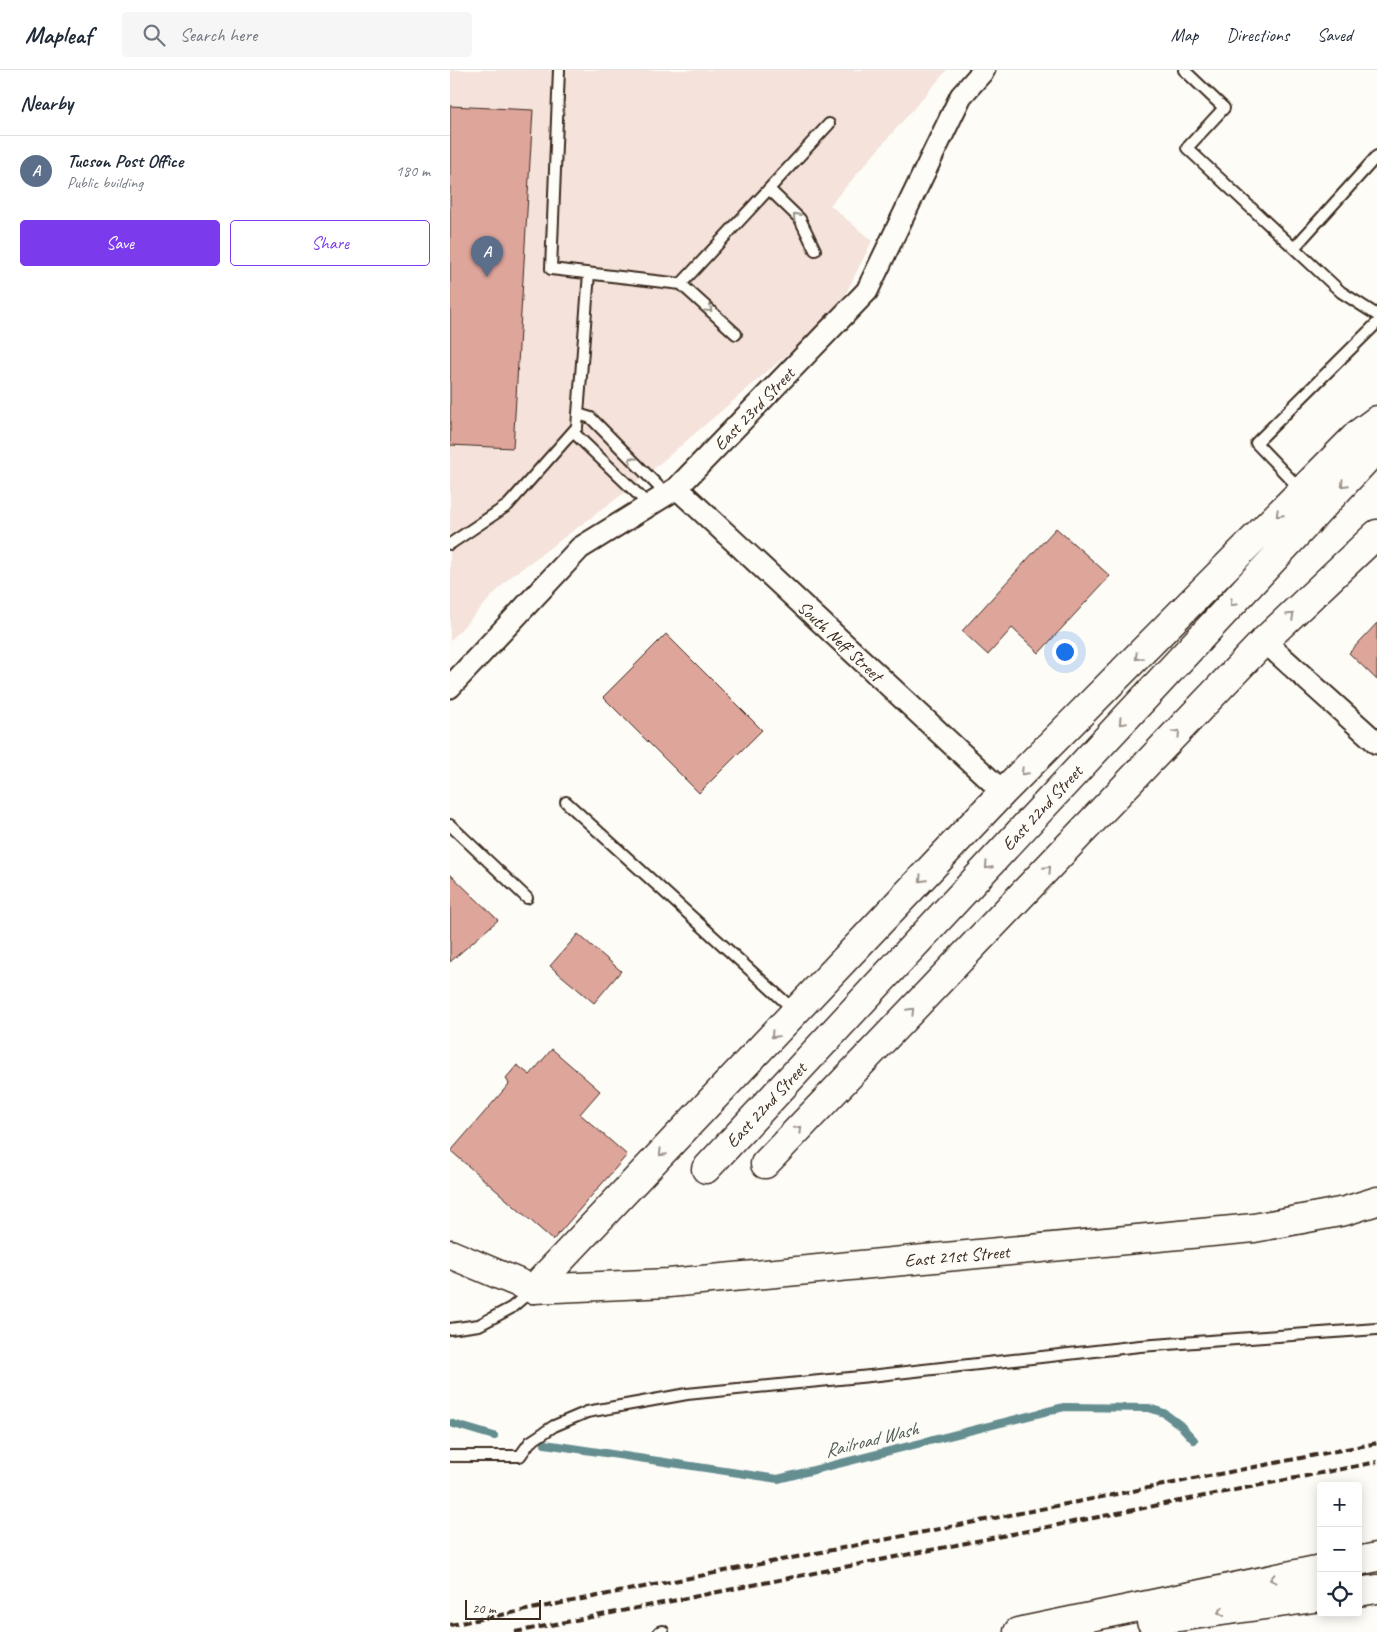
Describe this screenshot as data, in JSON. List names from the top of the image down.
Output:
{
  "streets": {
    "main road": ["East 22nd Street", "East 21st Street"],
    "street": ["East 23rd Street", "South Neff Street"]
  },
  "crossings": [
    ["East 23rd Street", "South Neff Street"]
  ],
  "water": ["Railroad Wash"],
  "scale_bar": "20 m",
  "page": {
    "header": "Mapleaf",
    "search": "Search here",
    "nav": ["Map", "Directions", "Saved"],
    "heading": "Nearby",
    "list": [
      {
        "mark": "A",
        "name": "Tucson Post Office",
        "note": "Public building",
        "value": "180 m"
      }
    ],
    "buttons": ["Save", "Share"],
    "pins": "A",
    "map_buttons": ["+", "−"],
    "scale": "20 m"
  }
}
